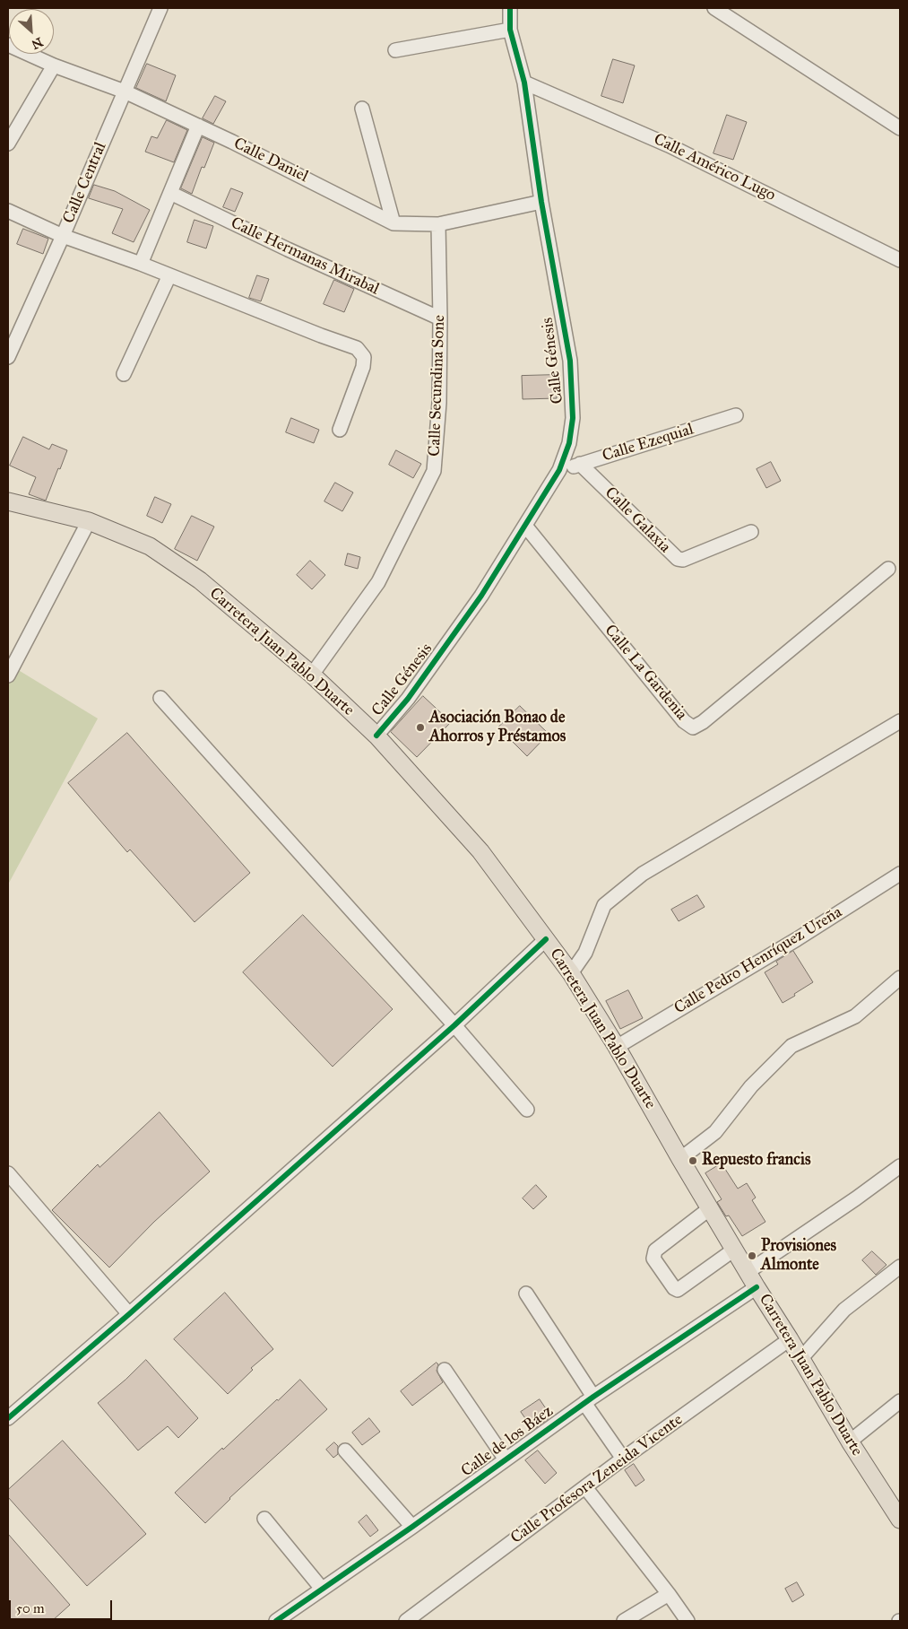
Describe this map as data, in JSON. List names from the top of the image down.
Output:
{
  "streets": {
    "main road": ["Carretera Juan Pablo Duarte"],
    "street": [
      "Calle Daniel",
      "Calle Américo Lugo",
      "Calle Central",
      "Calle Hermanas Mirabal",
      "Calle Génesis",
      "Calle Secundina Sone",
      "Calle Ezequial",
      "Calle Galaxia",
      "Calle La Gardenia",
      "Calle Pedro Henríquez Ureña",
      "Calle de los Báez",
      "Calle Profesora Zeneida Vicente"
    ]
  },
  "crossings": [
    ["Calle Daniel", "Calle Central"],
    ["Calle Daniel", "Calle Génesis"],
    ["Calle Daniel", "Calle Secundina Sone"],
    ["Calle Américo Lugo", "Calle Génesis"],
    ["Calle Hermanas Mirabal", "Calle Secundina Sone"],
    ["Calle Génesis", "Calle Ezequial"],
    ["Calle Génesis", "Carretera Juan Pablo Duarte"],
    ["Calle Génesis", "Calle La Gardenia"],
    ["Calle Secundina Sone", "Carretera Juan Pablo Duarte"],
    ["Calle Ezequial", "Calle Galaxia"],
    ["Carretera Juan Pablo Duarte", "Calle Pedro Henríquez Ureña"],
    ["Carretera Juan Pablo Duarte", "Calle de los Báez"],
    ["Carretera Juan Pablo Duarte", "Calle Profesora Zeneida Vicente"]
  ],
  "places": ["Asociación Bonao de Ahorros y Préstamos", "Repuesto francis", "Provisiones Almonte"],
  "scale_bar": "50 m",
  "north": "bottom right"
}
